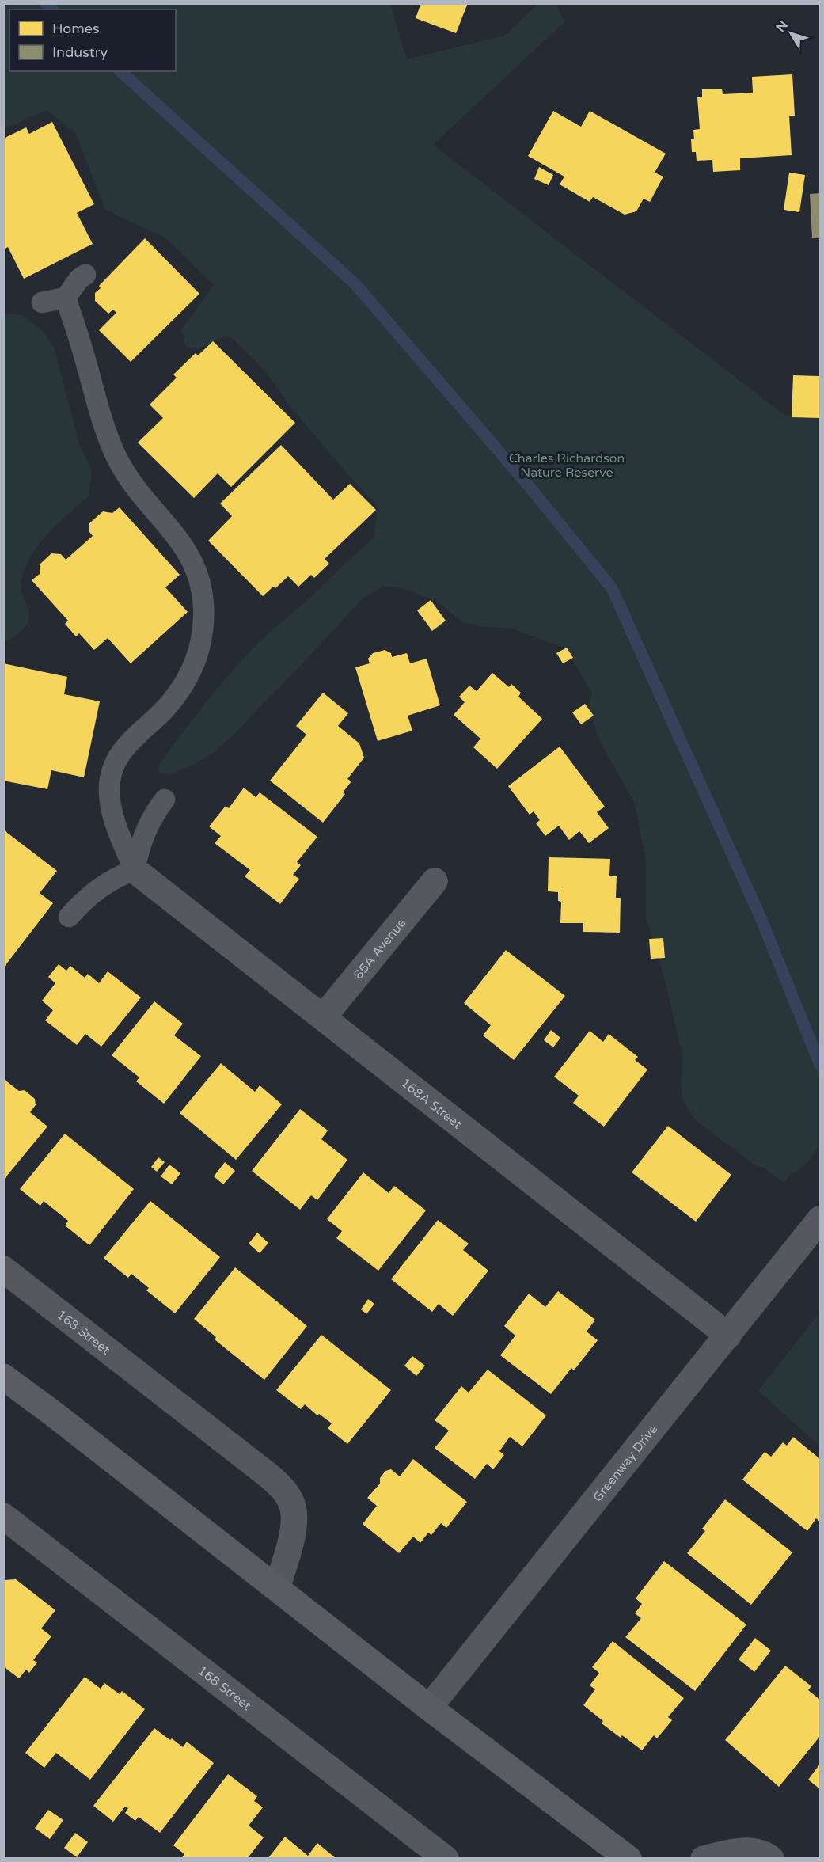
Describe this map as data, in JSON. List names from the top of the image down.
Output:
{
  "streets": {
    "street": [
      "85A Avenue",
      "168A Street",
      "168 Street",
      "Greenway Drive"
    ]
  },
  "crossings": [
    ["85A Avenue", "168A Street"],
    ["168A Street", "Greenway Drive"]
  ],
  "parks": ["Charles Richardson Nature Reserve"],
  "legend": ["Homes", "Industry"],
  "north": "top left"
}
